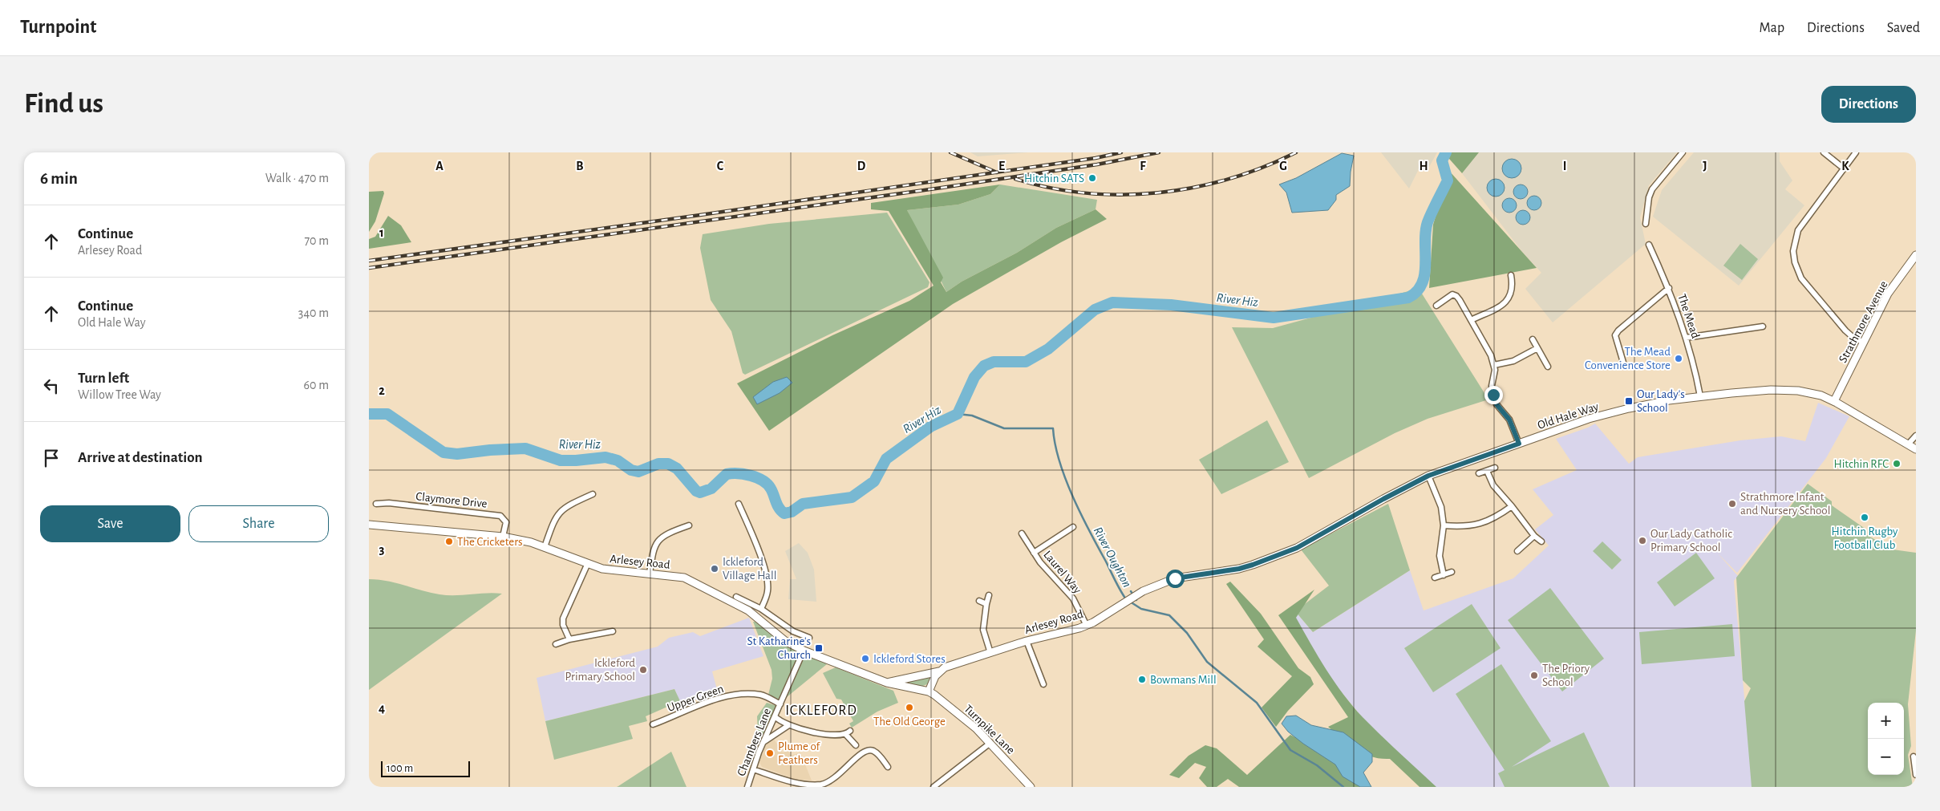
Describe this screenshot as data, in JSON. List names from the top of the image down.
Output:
{
  "streets": {
    "street": [
      "The Mead",
      "Strathmore Avenue",
      "Old Hale Way",
      "Claymore Drive",
      "Arlesey Road",
      "Laurel Way",
      "Upper Green",
      "Turnpike Lane",
      "Chambers Lane"
    ]
  },
  "crossings": [
    ["The Mead", "Old Hale Way"],
    ["Strathmore Avenue", "Old Hale Way"],
    ["Old Hale Way", "Arlesey Road"],
    ["Claymore Drive", "Arlesey Road"],
    ["Arlesey Road", "Laurel Way"],
    ["Arlesey Road", "Turnpike Lane"],
    ["Upper Green", "Chambers Lane"]
  ],
  "districts": ["ICKLEFORD"],
  "water": ["River Hiz", "River Oughton"],
  "places": {
    "other": [
      "Hitchin SATS",
      "The Mead Convenience Store",
      "Hitchin RFC",
      "Strathmore Infant and Nursery School",
      "Hitchin Rugby Football Club",
      "Our Lady Catholic Primary School",
      "The Cricketers",
      "Ickleford Village Hall",
      "Ickleford Stores",
      "Ickleford Primary School",
      "The Priory School",
      "Bowmans Mill",
      "The Old George",
      "Plume of Feathers"
    ],
    "transit": ["Our Lady's School", "St Katharine's Church"]
  },
  "scale_bar": "100 m",
  "page": {
    "header": "Turnpoint",
    "nav": ["Map", "Directions", "Saved"],
    "buttons": [
      "Directions",
      ["Save", "Share"]
    ],
    "title": "Find us",
    "heading": ["6 min", "Walk · 470 m"],
    "list": [
      ["Continue", "Arlesey Road", "70 m"],
      ["Continue", "Old Hale Way", "340 m"],
      ["Turn left", "Willow Tree Way", "60 m"],
      "Arrive at destination"
    ],
    "map_buttons": ["+", "−"],
    "scale": "100 m"
  },
  "grid": {
    "columns": [
      "A",
      "B",
      "C",
      "D",
      "E",
      "F",
      "G",
      "H",
      "I",
      "J",
      "K"
    ],
    "rows": [
      "1",
      "2",
      "3",
      "4"
    ]
  }
}
